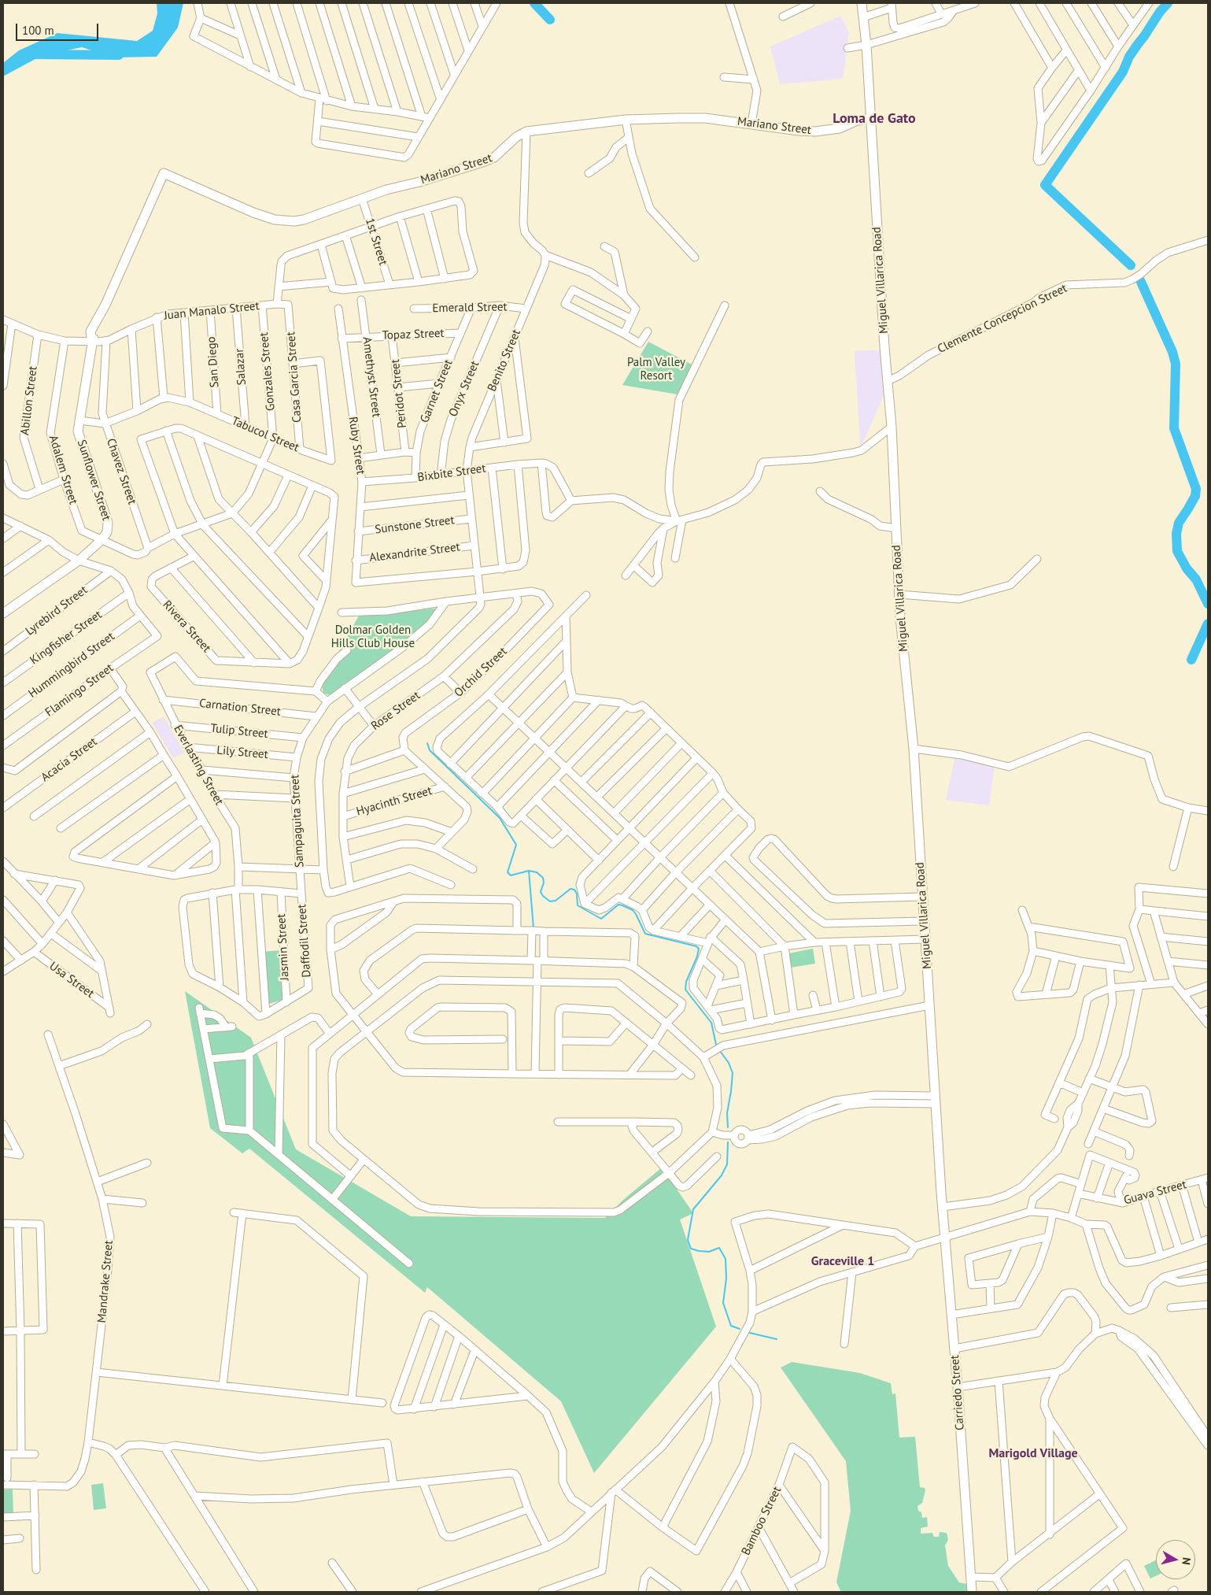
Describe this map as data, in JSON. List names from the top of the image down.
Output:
{
  "streets": {
    "main road": [
      "Mariano Street",
      "Miguel Villarica Road",
      "Sunflower Street",
      "Carriedo Street"
    ],
    "street": [
      "1st Street",
      "Emerald Street",
      "Juan Manalo Street",
      "Clemente Concepcion Street",
      "Topaz Street",
      "Benito Street",
      "San Diego",
      "Salazar",
      "Gonzales Street",
      "Casa Garcia Street",
      "Amethyst Street",
      "Onyx Street",
      "Garnet Street",
      "Peridot Street",
      "Abillon Street",
      "Tabucol Street",
      "Ruby Street",
      "Adalem Street",
      "Chavez Street",
      "Bixbite Street",
      "Sunstone Street",
      "Alexandrite Street",
      "Lyrebird Street",
      "Rivera Street",
      "Kingfisher Street",
      "Hummingbird Street",
      "Orchid Street",
      "Flamingo Street",
      "Carnation Street",
      "Rose Street",
      "Tulip Street",
      "Lily Street",
      "Acacia Street",
      "Everlasting Street",
      "Hyacinth Street",
      "Sampaguita Street",
      "Daffodil Street",
      "Jasmin Street",
      "Usa Street",
      "Guava Street",
      "Mandrake Street",
      "Bamboo Street"
    ]
  },
  "crossings": [
    ["Mariano Street", "1st Street"],
    ["Mariano Street", "Miguel Villarica Road"],
    ["Mariano Street", "Sunflower Street"],
    ["Miguel Villarica Road", "Clemente Concepcion Street"],
    ["Miguel Villarica Road", "Carriedo Street"],
    ["Emerald Street", "Benito Street"],
    ["Emerald Street", "Onyx Street"],
    ["Emerald Street", "Garnet Street"],
    ["Juan Manalo Street", "San Diego"],
    ["Juan Manalo Street", "Salazar"],
    ["Juan Manalo Street", "Gonzales Street"],
    ["Juan Manalo Street", "Casa Garcia Street"],
    ["Juan Manalo Street", "Abillon Street"],
    ["Juan Manalo Street", "Adalem Street"],
    ["Juan Manalo Street", "Chavez Street"],
    ["Juan Manalo Street", "Sunflower Street"],
    ["Topaz Street", "Amethyst Street"],
    ["Topaz Street", "Garnet Street"],
    ["Topaz Street", "Peridot Street"],
    ["Topaz Street", "Ruby Street"],
    ["Benito Street", "Ruby Street"],
    ["Benito Street", "Bixbite Street"],
    ["Benito Street", "Sunstone Street"],
    ["Benito Street", "Alexandrite Street"],
    ["San Diego", "Tabucol Street"],
    ["Salazar", "Tabucol Street"],
    ["Gonzales Street", "Tabucol Street"],
    ["Casa Garcia Street", "Tabucol Street"],
    ["Onyx Street", "Bixbite Street"],
    ["Garnet Street", "Bixbite Street"],
    ["Ruby Street", "Bixbite Street"],
    ["Ruby Street", "Sunstone Street"],
    ["Ruby Street", "Alexandrite Street"],
    ["Adalem Street", "Sunflower Street"],
    ["Hummingbird Street", "Flamingo Street"],
    ["Orchid Street", "Rose Street"],
    ["Carnation Street", "Everlasting Street"],
    ["Carnation Street", "Sampaguita Street"],
    ["Rose Street", "Hyacinth Street"],
    ["Tulip Street", "Everlasting Street"],
    ["Tulip Street", "Sampaguita Street"],
    ["Lily Street", "Everlasting Street"],
    ["Lily Street", "Sampaguita Street"],
    ["Everlasting Street", "Daffodil Street"],
    ["Sampaguita Street", "Daffodil Street"],
    ["Daffodil Street", "Jasmin Street"]
  ],
  "districts": ["Loma de Gato", "Graceville 1", "Marigold Village"],
  "parks": ["Palm Valley Resort", "Dolmar Golden Hills Club House"],
  "scale_bar": "100 m",
  "north": "right"
}
